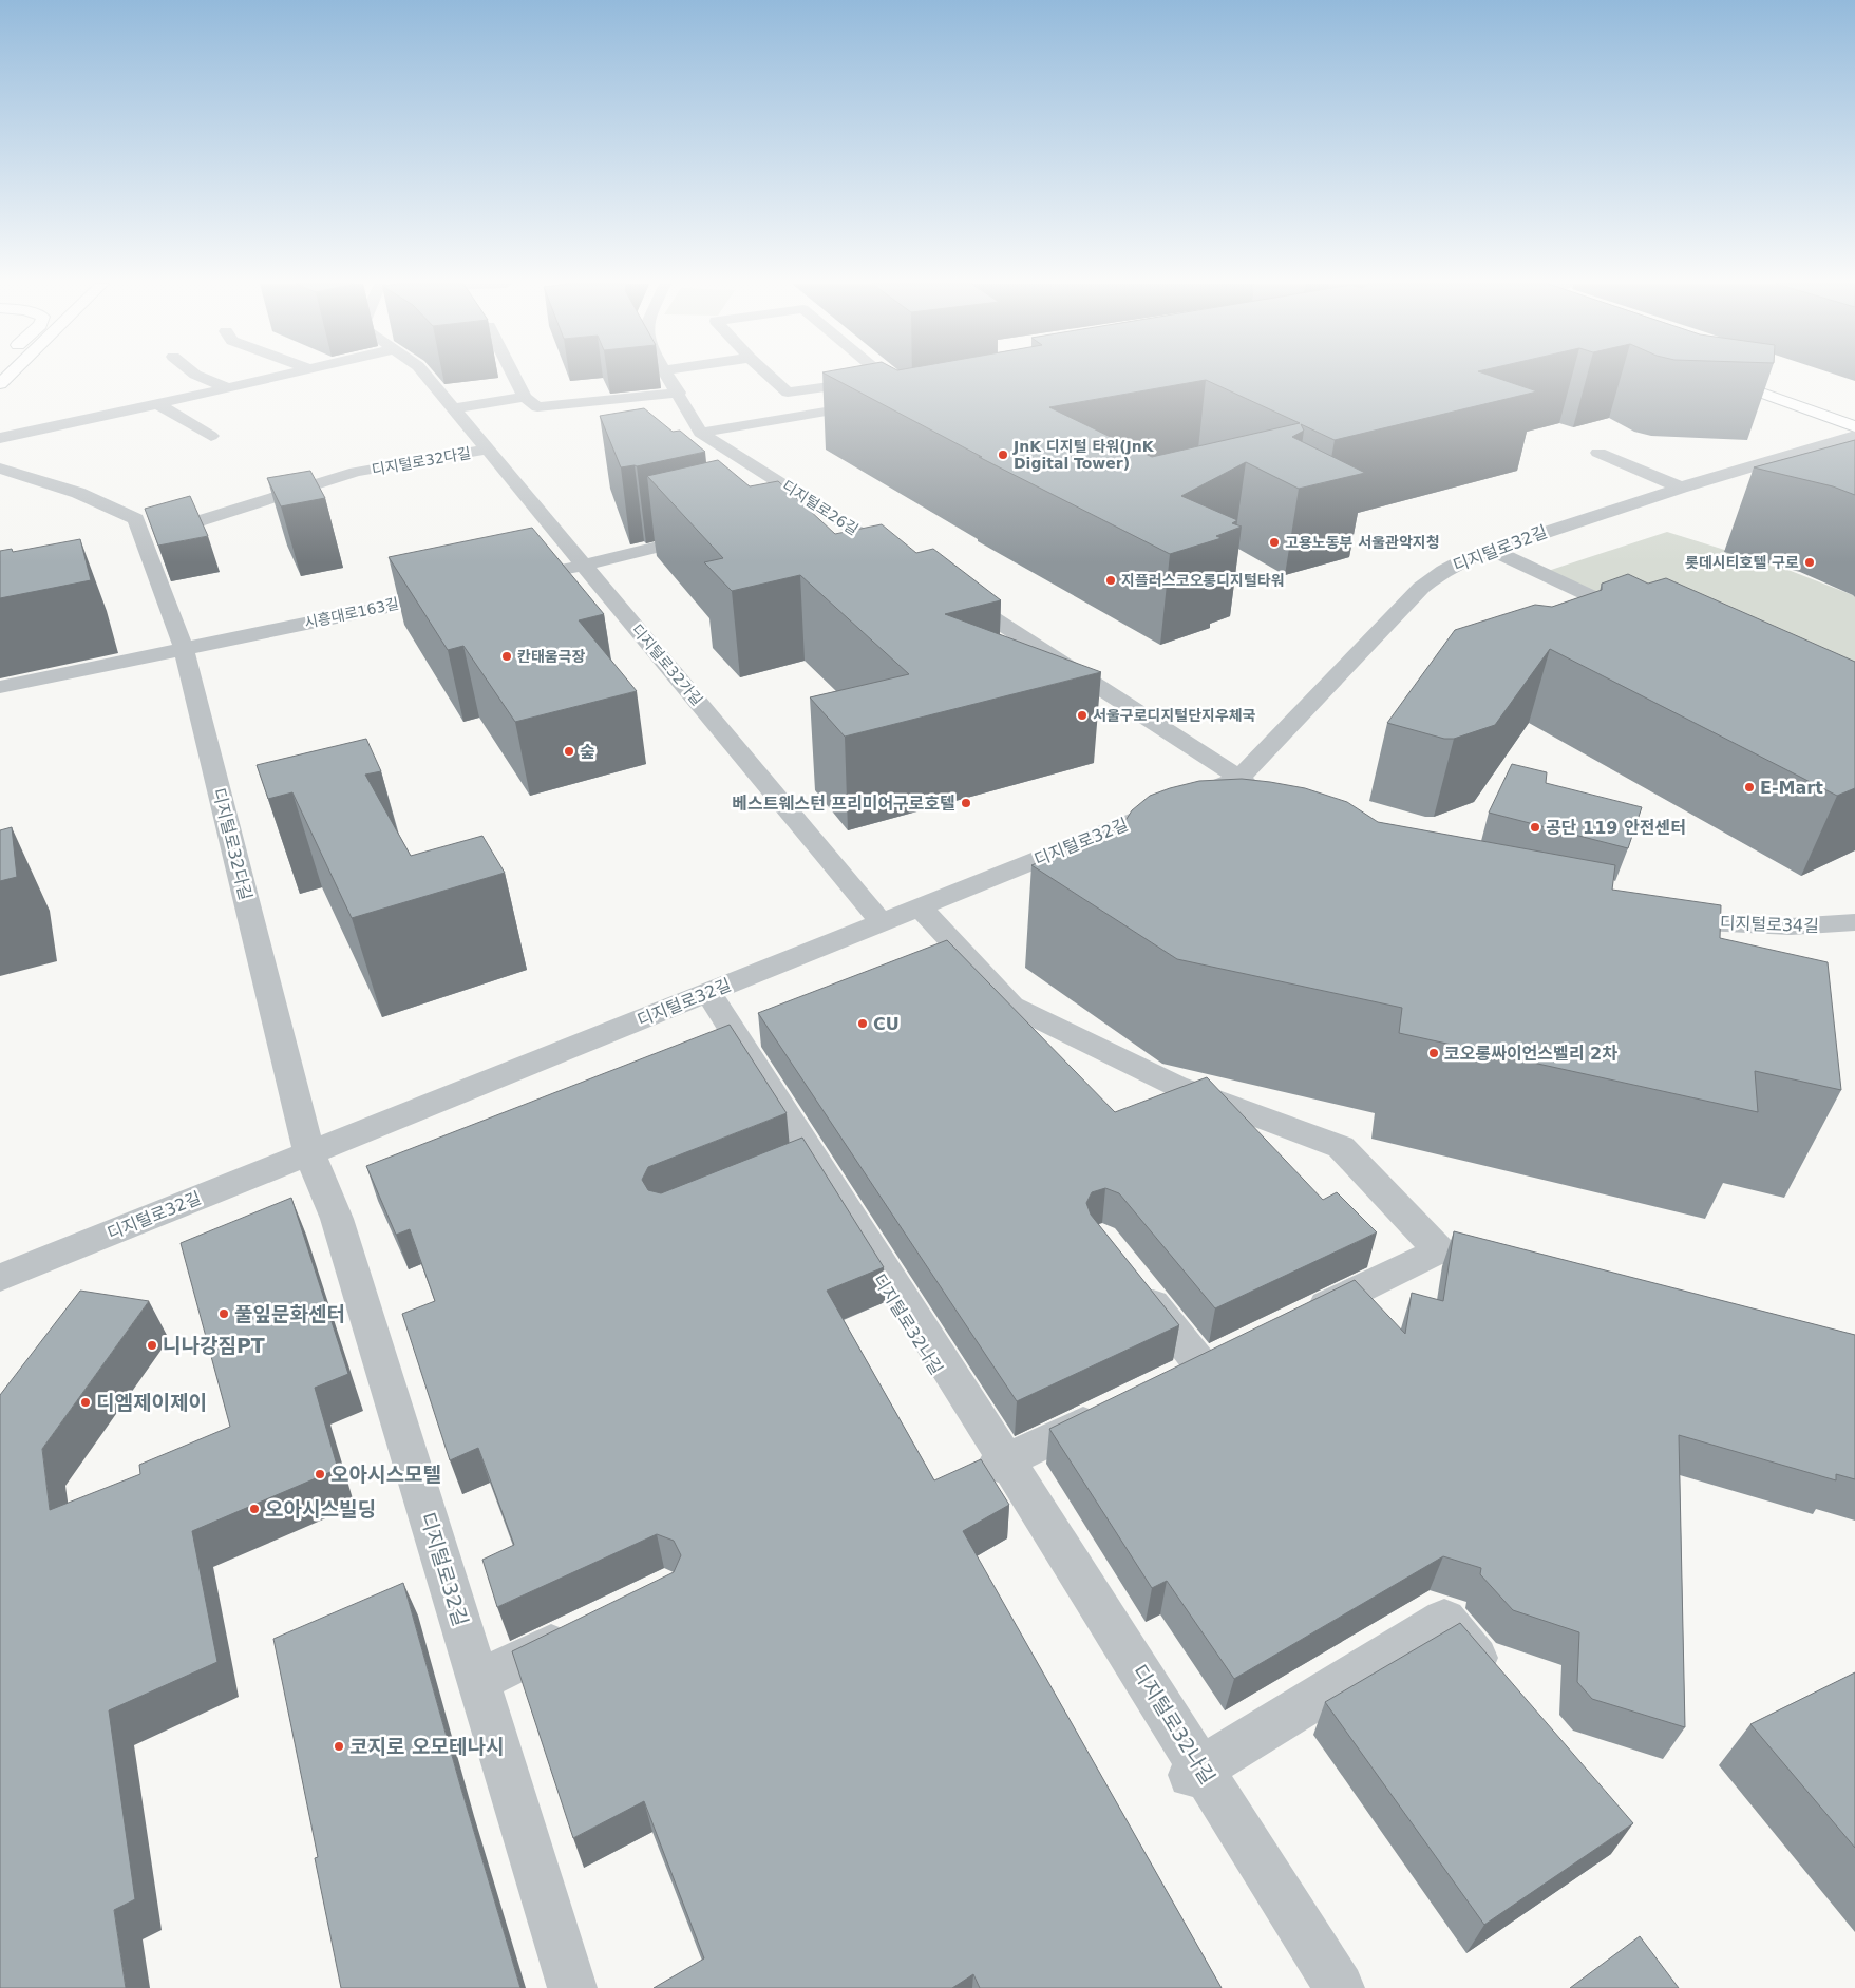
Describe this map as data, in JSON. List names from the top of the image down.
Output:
{
  "streets": {
    "street": [
      "디지털로32다길",
      "디지털로26길",
      "디지털로32길",
      "시흥대로163길",
      "디지털로32가길",
      "디지털로34길",
      "디지털로32나길"
    ]
  },
  "crossings": [
    ["디지털로32다길", "디지털로32길"],
    ["디지털로32다길", "시흥대로163길"],
    ["디지털로32다길", "디지털로32가길"],
    ["디지털로32길", "디지털로32가길"],
    ["디지털로32길", "디지털로32나길"]
  ],
  "places": [
    "JnK 디지털 타워(JnK Digital Tower)",
    "고용노동부 서울관악지청",
    "롯데시티호텔 구로",
    "지플러스코오롱디지털타워",
    "칸태움극장",
    "서울구로디지털단지우체국",
    "숲",
    "E-Mart",
    "베스트웨스턴 프리미어구로호텔",
    "공단 119 안전센터",
    "CU",
    "코오롱싸이언스벨리 2차",
    "풀잎문화센터",
    "니나강짐PT",
    "디엠제이제이",
    "오아시스모텔",
    "오아시스빌딩",
    "코지로 오모테나시"
  ]
}
